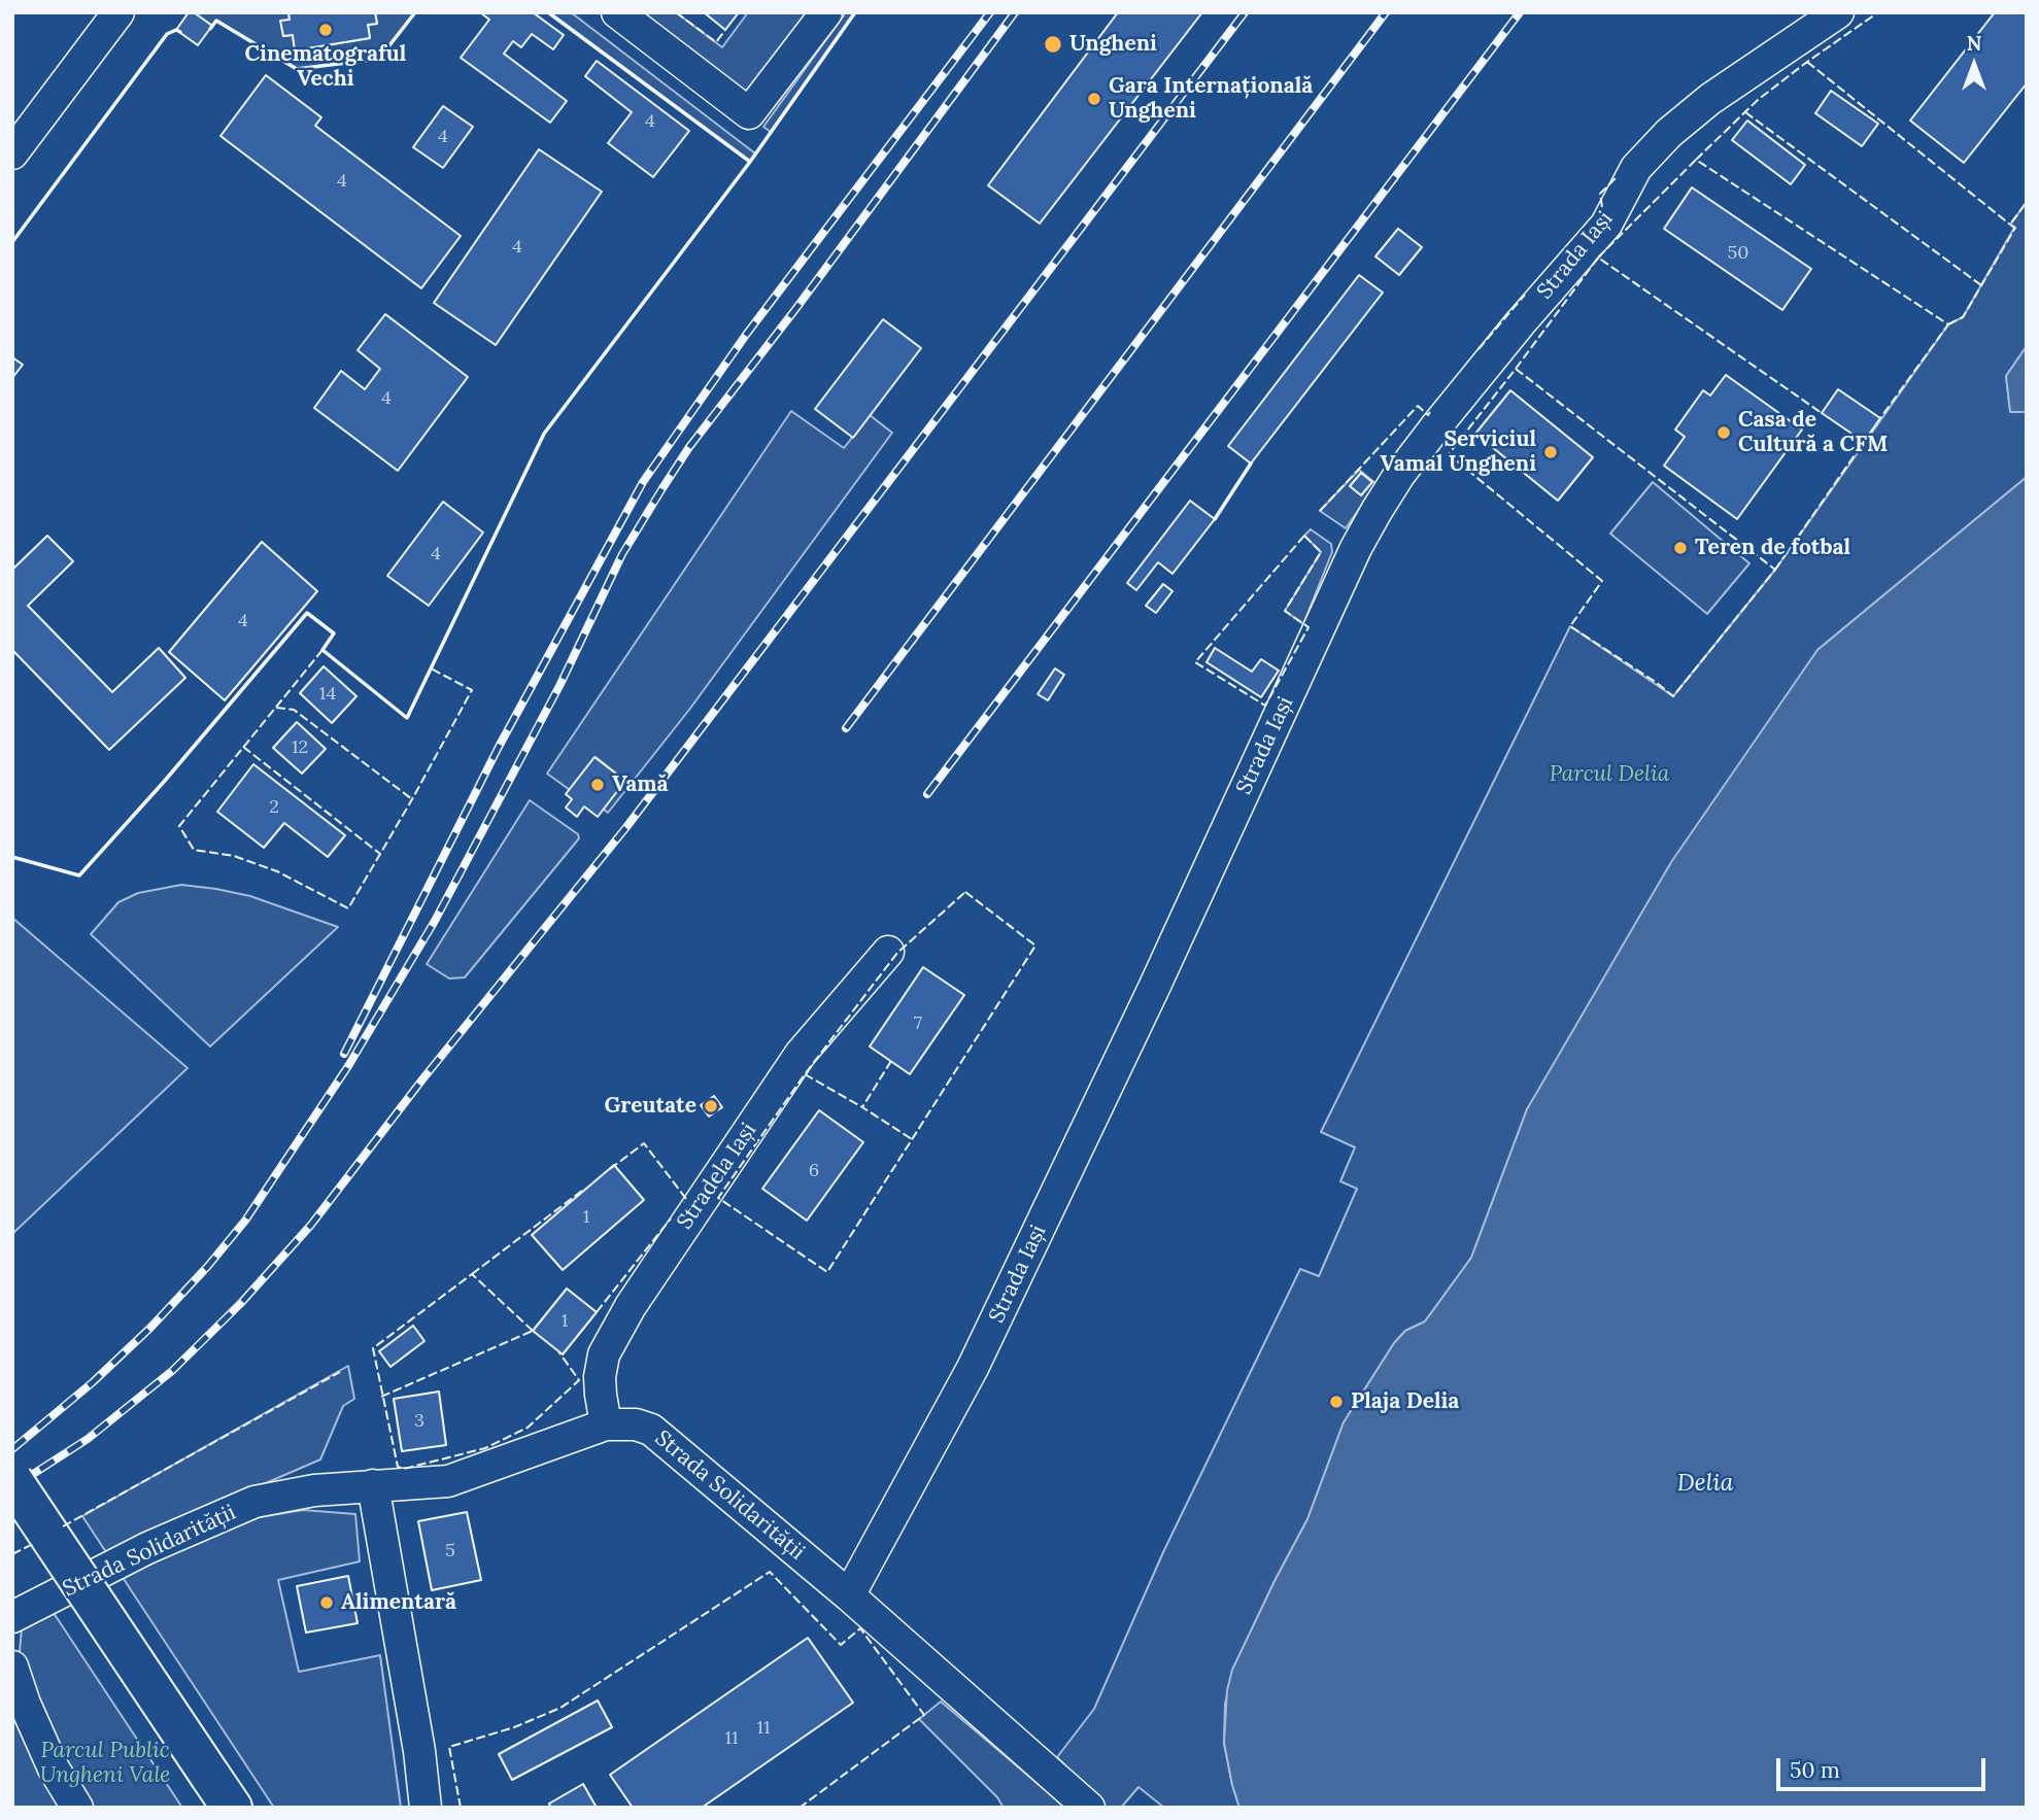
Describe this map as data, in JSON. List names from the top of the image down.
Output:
{
  "streets": {
    "street": ["Strada Iași", "Stradela Iași", "Strada Solidarității"]
  },
  "crossings": [
    ["Strada Iași", "Strada Solidarității"],
    ["Stradela Iași", "Strada Solidarității"]
  ],
  "water": ["Delia"],
  "parks": ["Parcul Delia", "Parcul Public Ungheni Vale"],
  "places": [
    "Cinematograful Vechi",
    "Ungheni",
    "Gara Internațională Ungheni",
    "Casa de Cultură a CFM",
    "Serviciul Vamal Ungheni",
    "Teren de fotbal",
    "Vamă",
    "Greutate",
    "Plaja Delia",
    "Alimentară"
  ],
  "house_numbers": [
    "4",
    "4",
    "4",
    "4",
    "50",
    "4",
    "4",
    "4",
    "14",
    "12",
    "2",
    "7",
    "6",
    "1",
    "1",
    "3",
    "5",
    "11",
    "11"
  ],
  "scale_bar": "50 m",
  "north": "top"
}
